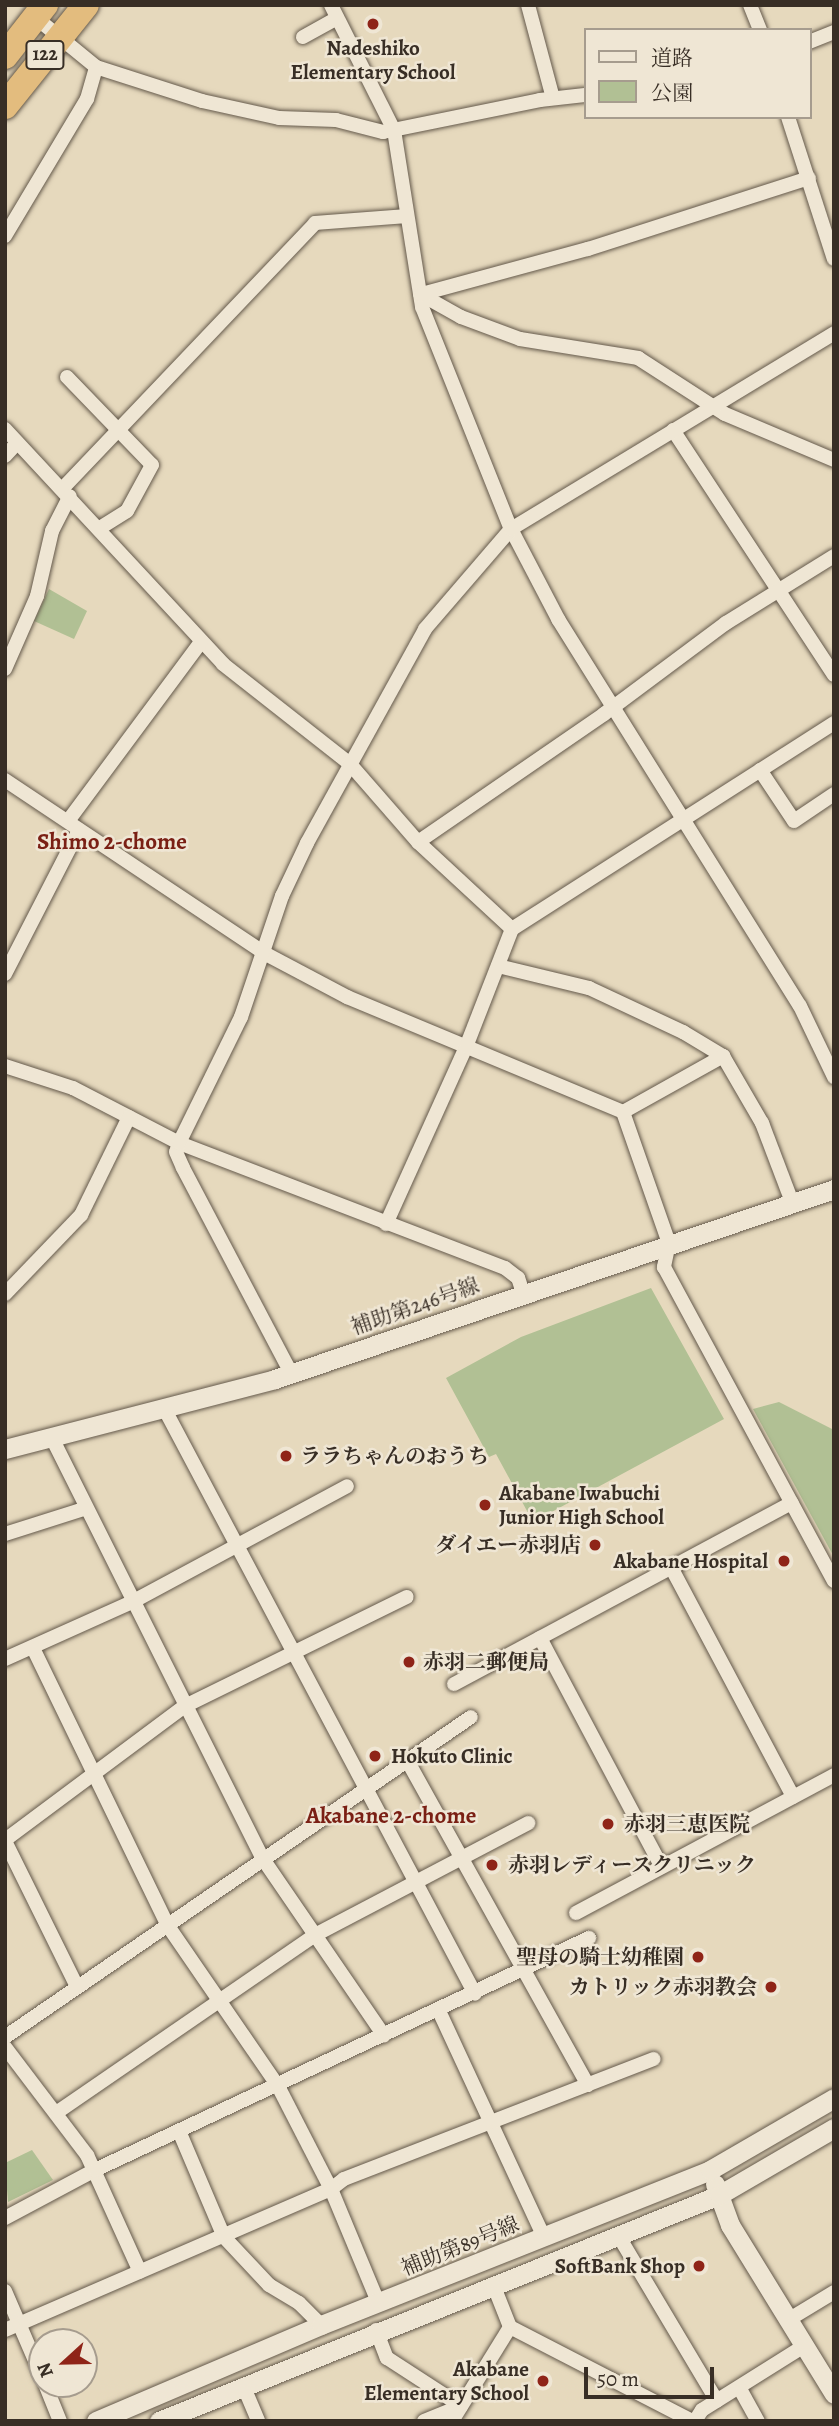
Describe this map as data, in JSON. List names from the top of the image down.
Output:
{
  "streets": {
    "highway": ["122"],
    "street": ["補助第246号線", "補助第89号線"]
  },
  "districts": ["Shimo 2-chome", "Akabane 2-chome"],
  "places": [
    "Nadeshiko Elementary School",
    "ララちゃんのおうち",
    "Akabane Iwabuchi Junior High School",
    "ダイエー赤羽店",
    "Akabane Hospital",
    "赤羽二郵便局",
    "Hokuto Clinic",
    "赤羽三恵医院",
    "赤羽レディースクリニック",
    "聖母の騎士幼稚園",
    "カトリック赤羽教会",
    "SoftBank Shop",
    "Akabane Elementary School"
  ],
  "legend": ["道路", "公園"],
  "scale_bar": "50 m",
  "north": "left"
}
